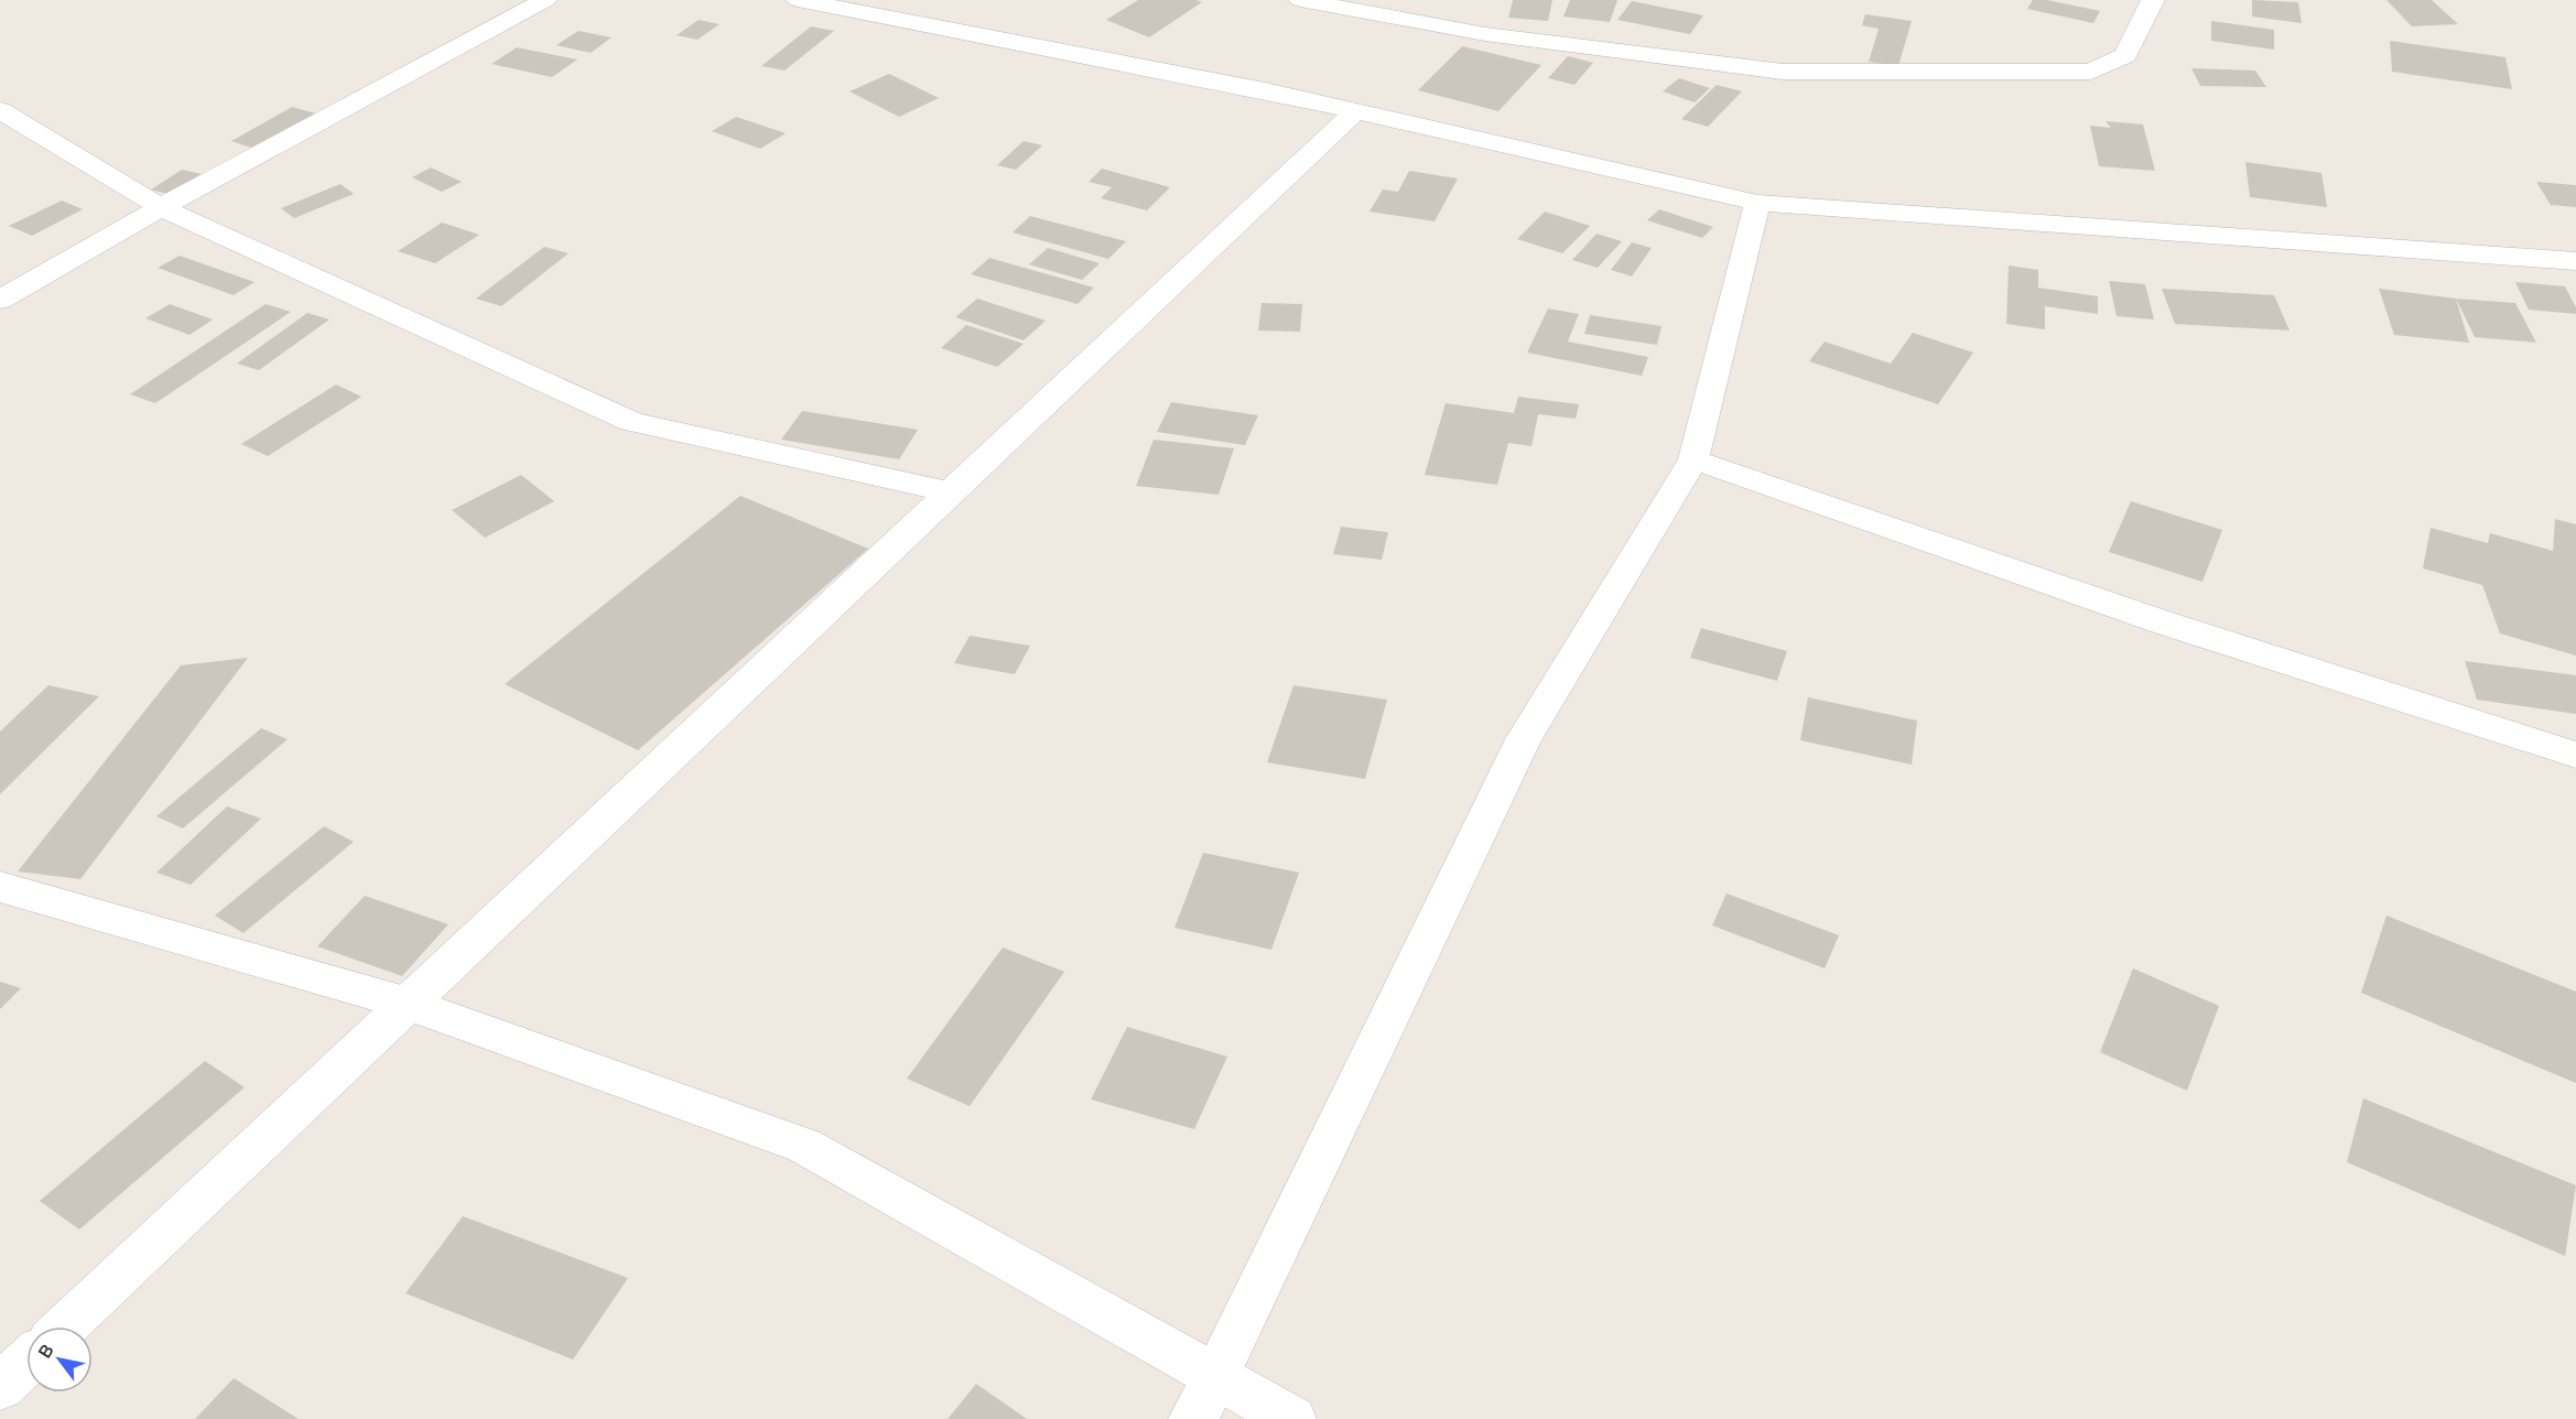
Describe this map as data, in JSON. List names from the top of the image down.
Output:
{
  "north": "top left"
}
